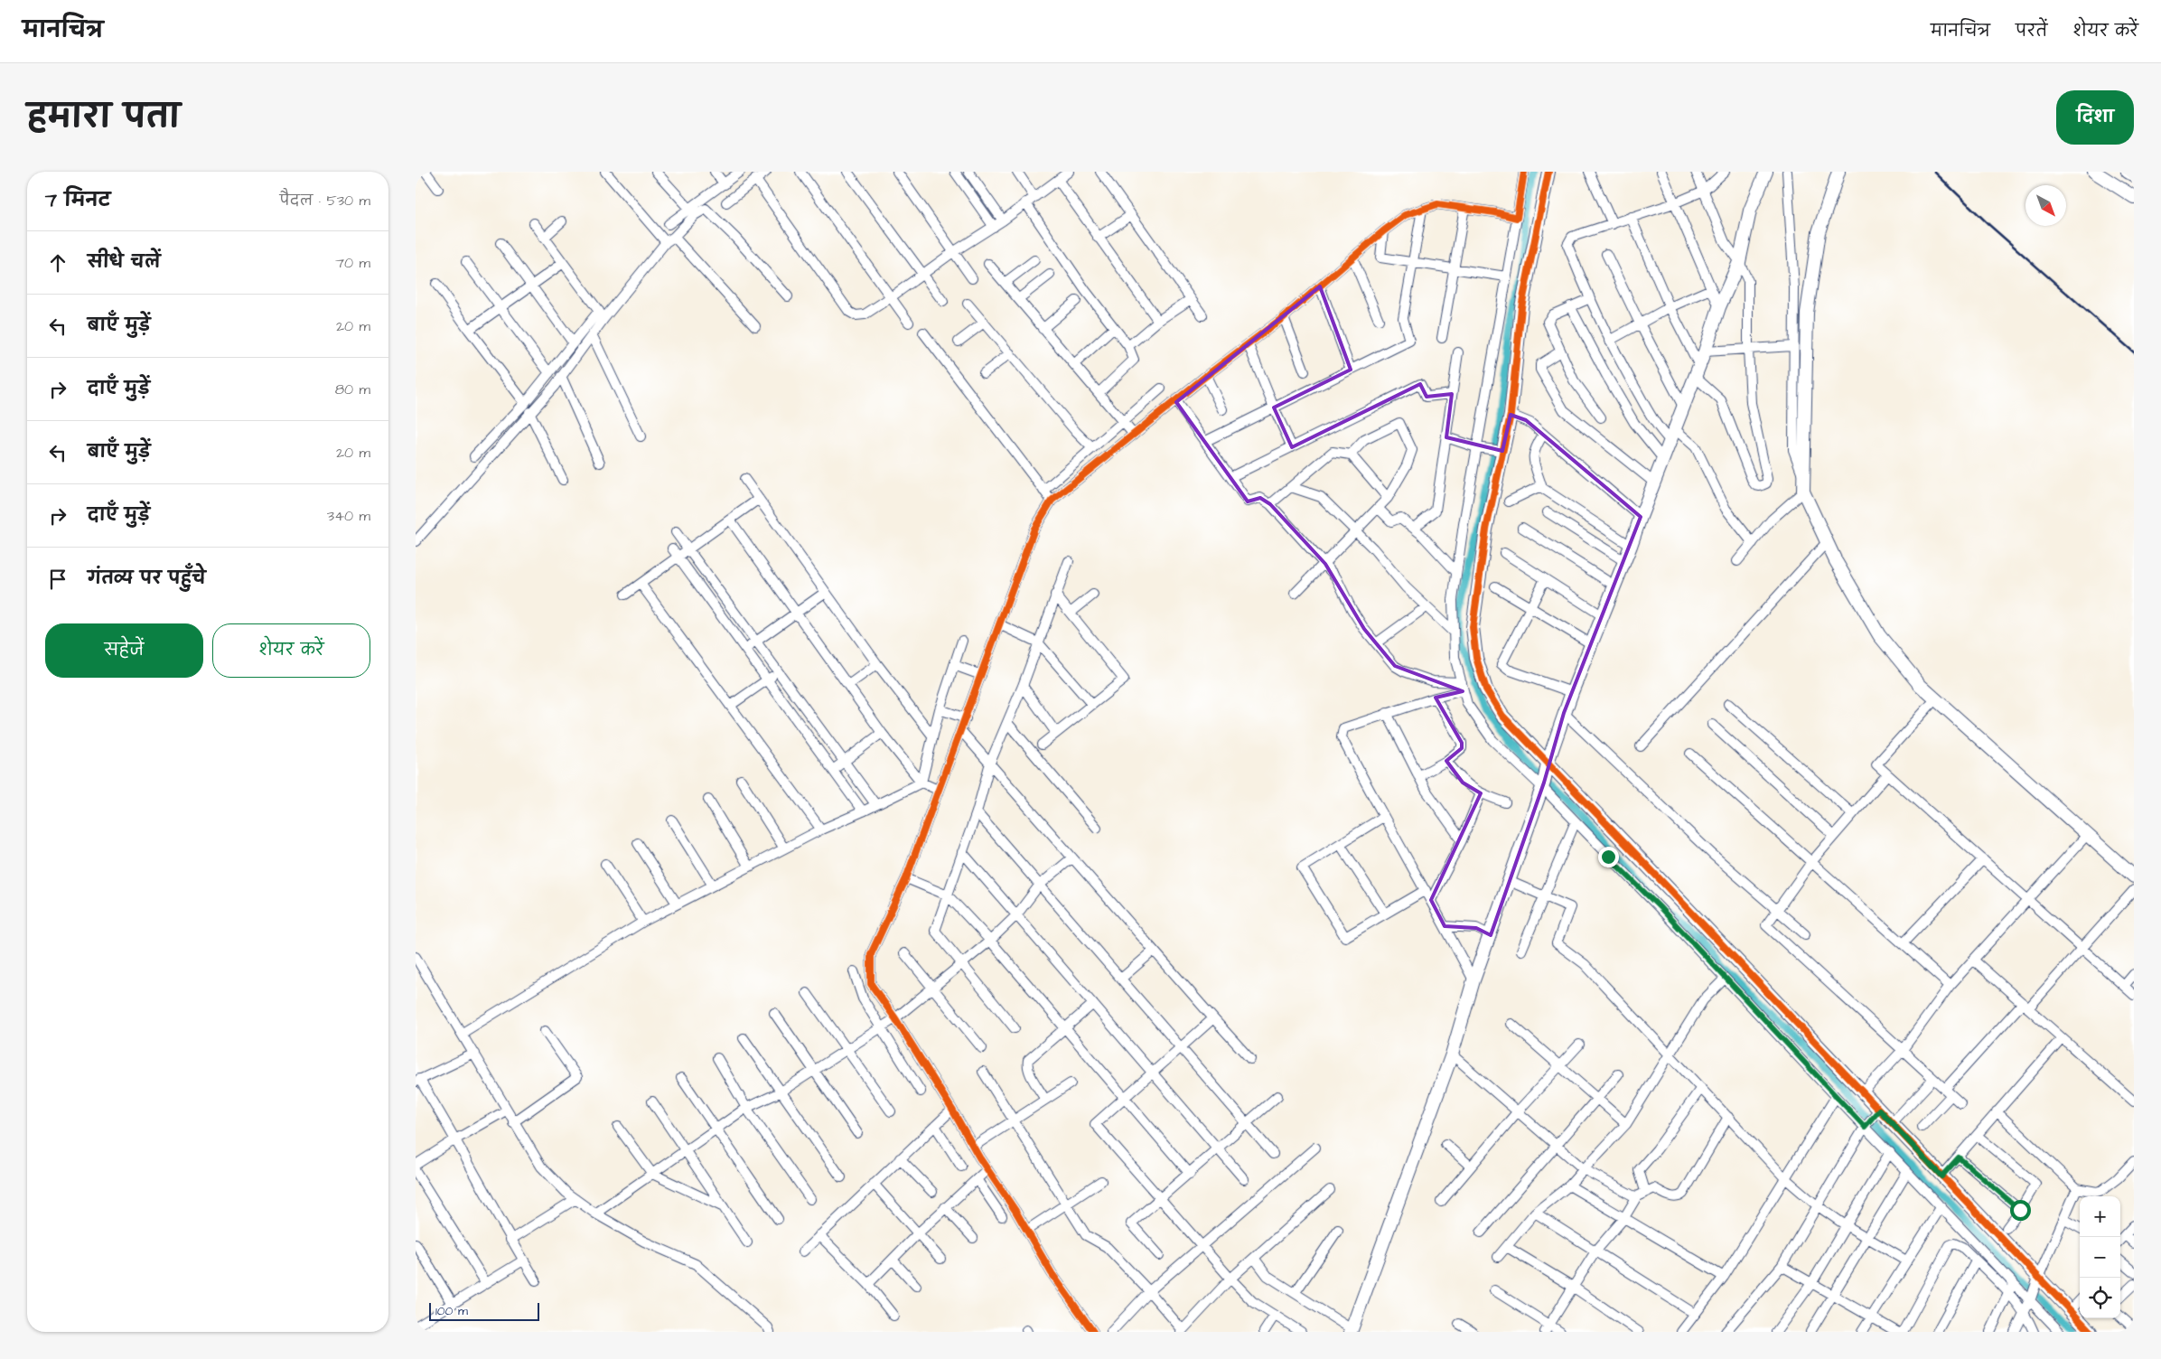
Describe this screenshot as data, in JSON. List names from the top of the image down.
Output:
{
  "scale_bar": "100 m",
  "north": "bottom right",
  "page": {
    "header": "मानचित्र",
    "nav": ["मानचित्र", "परतें", "शेयर करें"],
    "title": "हमारा पता",
    "buttons": [
      "दिशा",
      ["सहेजें", "शेयर करें"]
    ],
    "heading": ["7 मिनट", "पैदल · 530 m"],
    "list": [
      ["सीधे चलें", "70 m"],
      ["बाएँ मुड़ें", "20 m"],
      ["दाएँ मुड़ें", "80 m"],
      ["बाएँ मुड़ें", "20 m"],
      ["दाएँ मुड़ें", "340 m"],
      "गंतव्य पर पहुँचे"
    ],
    "map_buttons": ["+", "−"],
    "scale": "100 m"
  }
}
